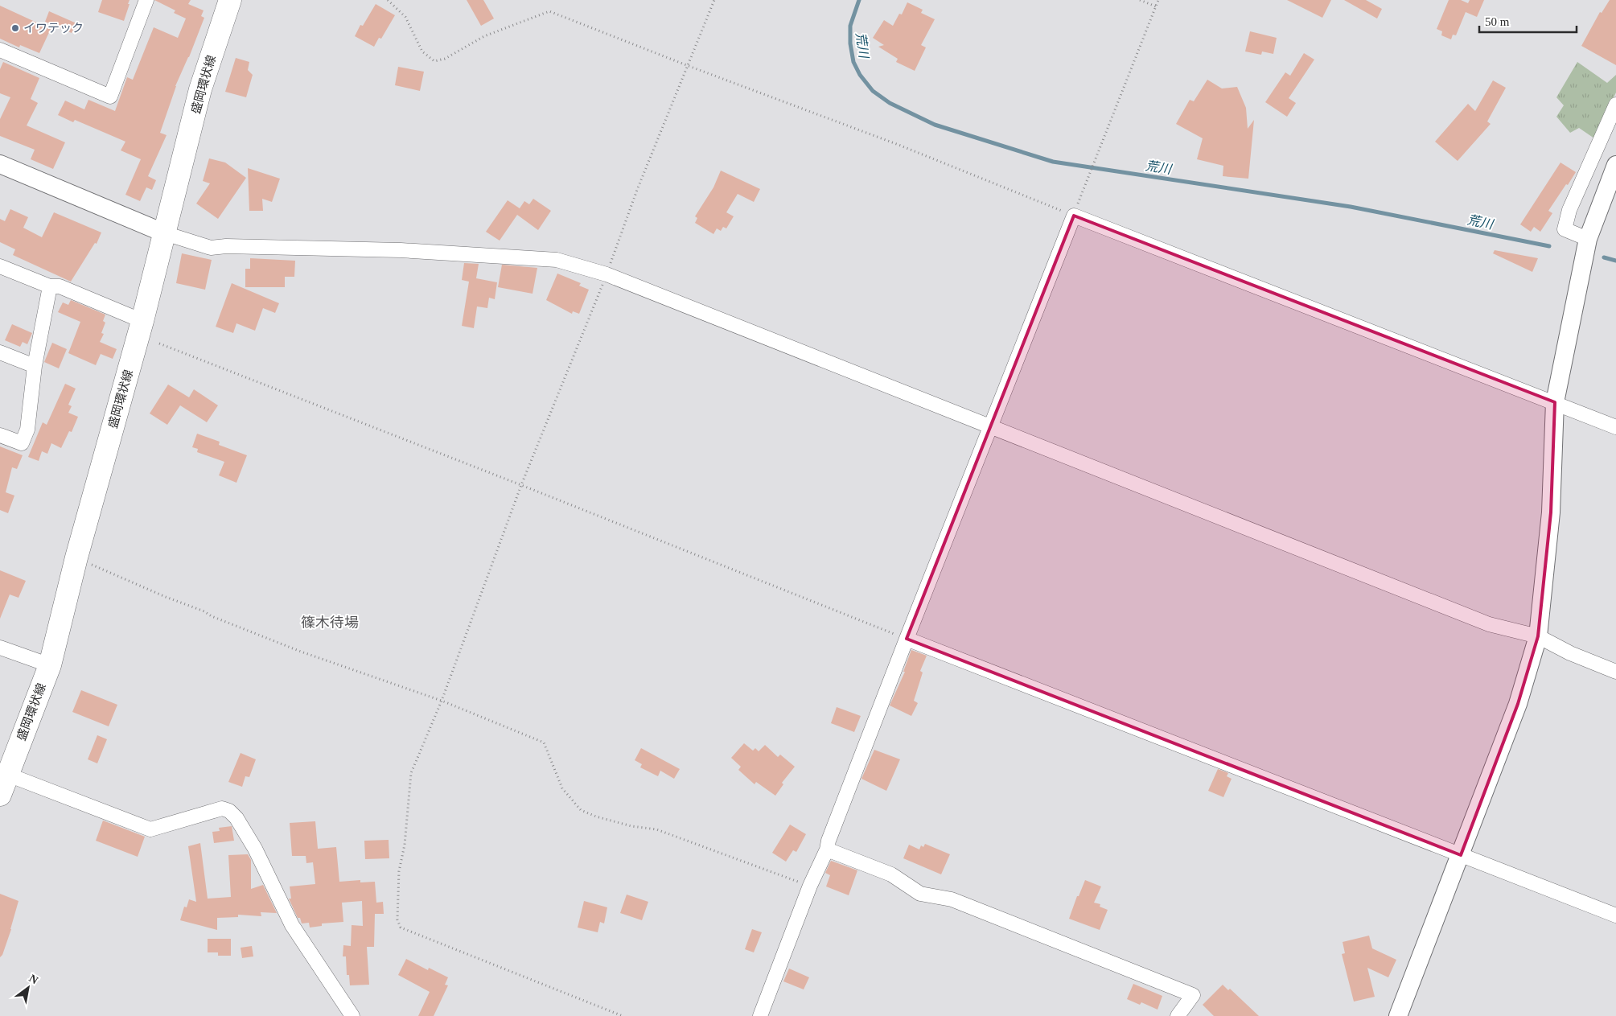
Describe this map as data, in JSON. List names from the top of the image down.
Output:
{
  "streets": {
    "main road": ["盛岡環状線"]
  },
  "districts": ["篠木待場"],
  "water": ["荒川"],
  "places": ["イワテック"],
  "scale_bar": "50 m",
  "north": "top right"
}
